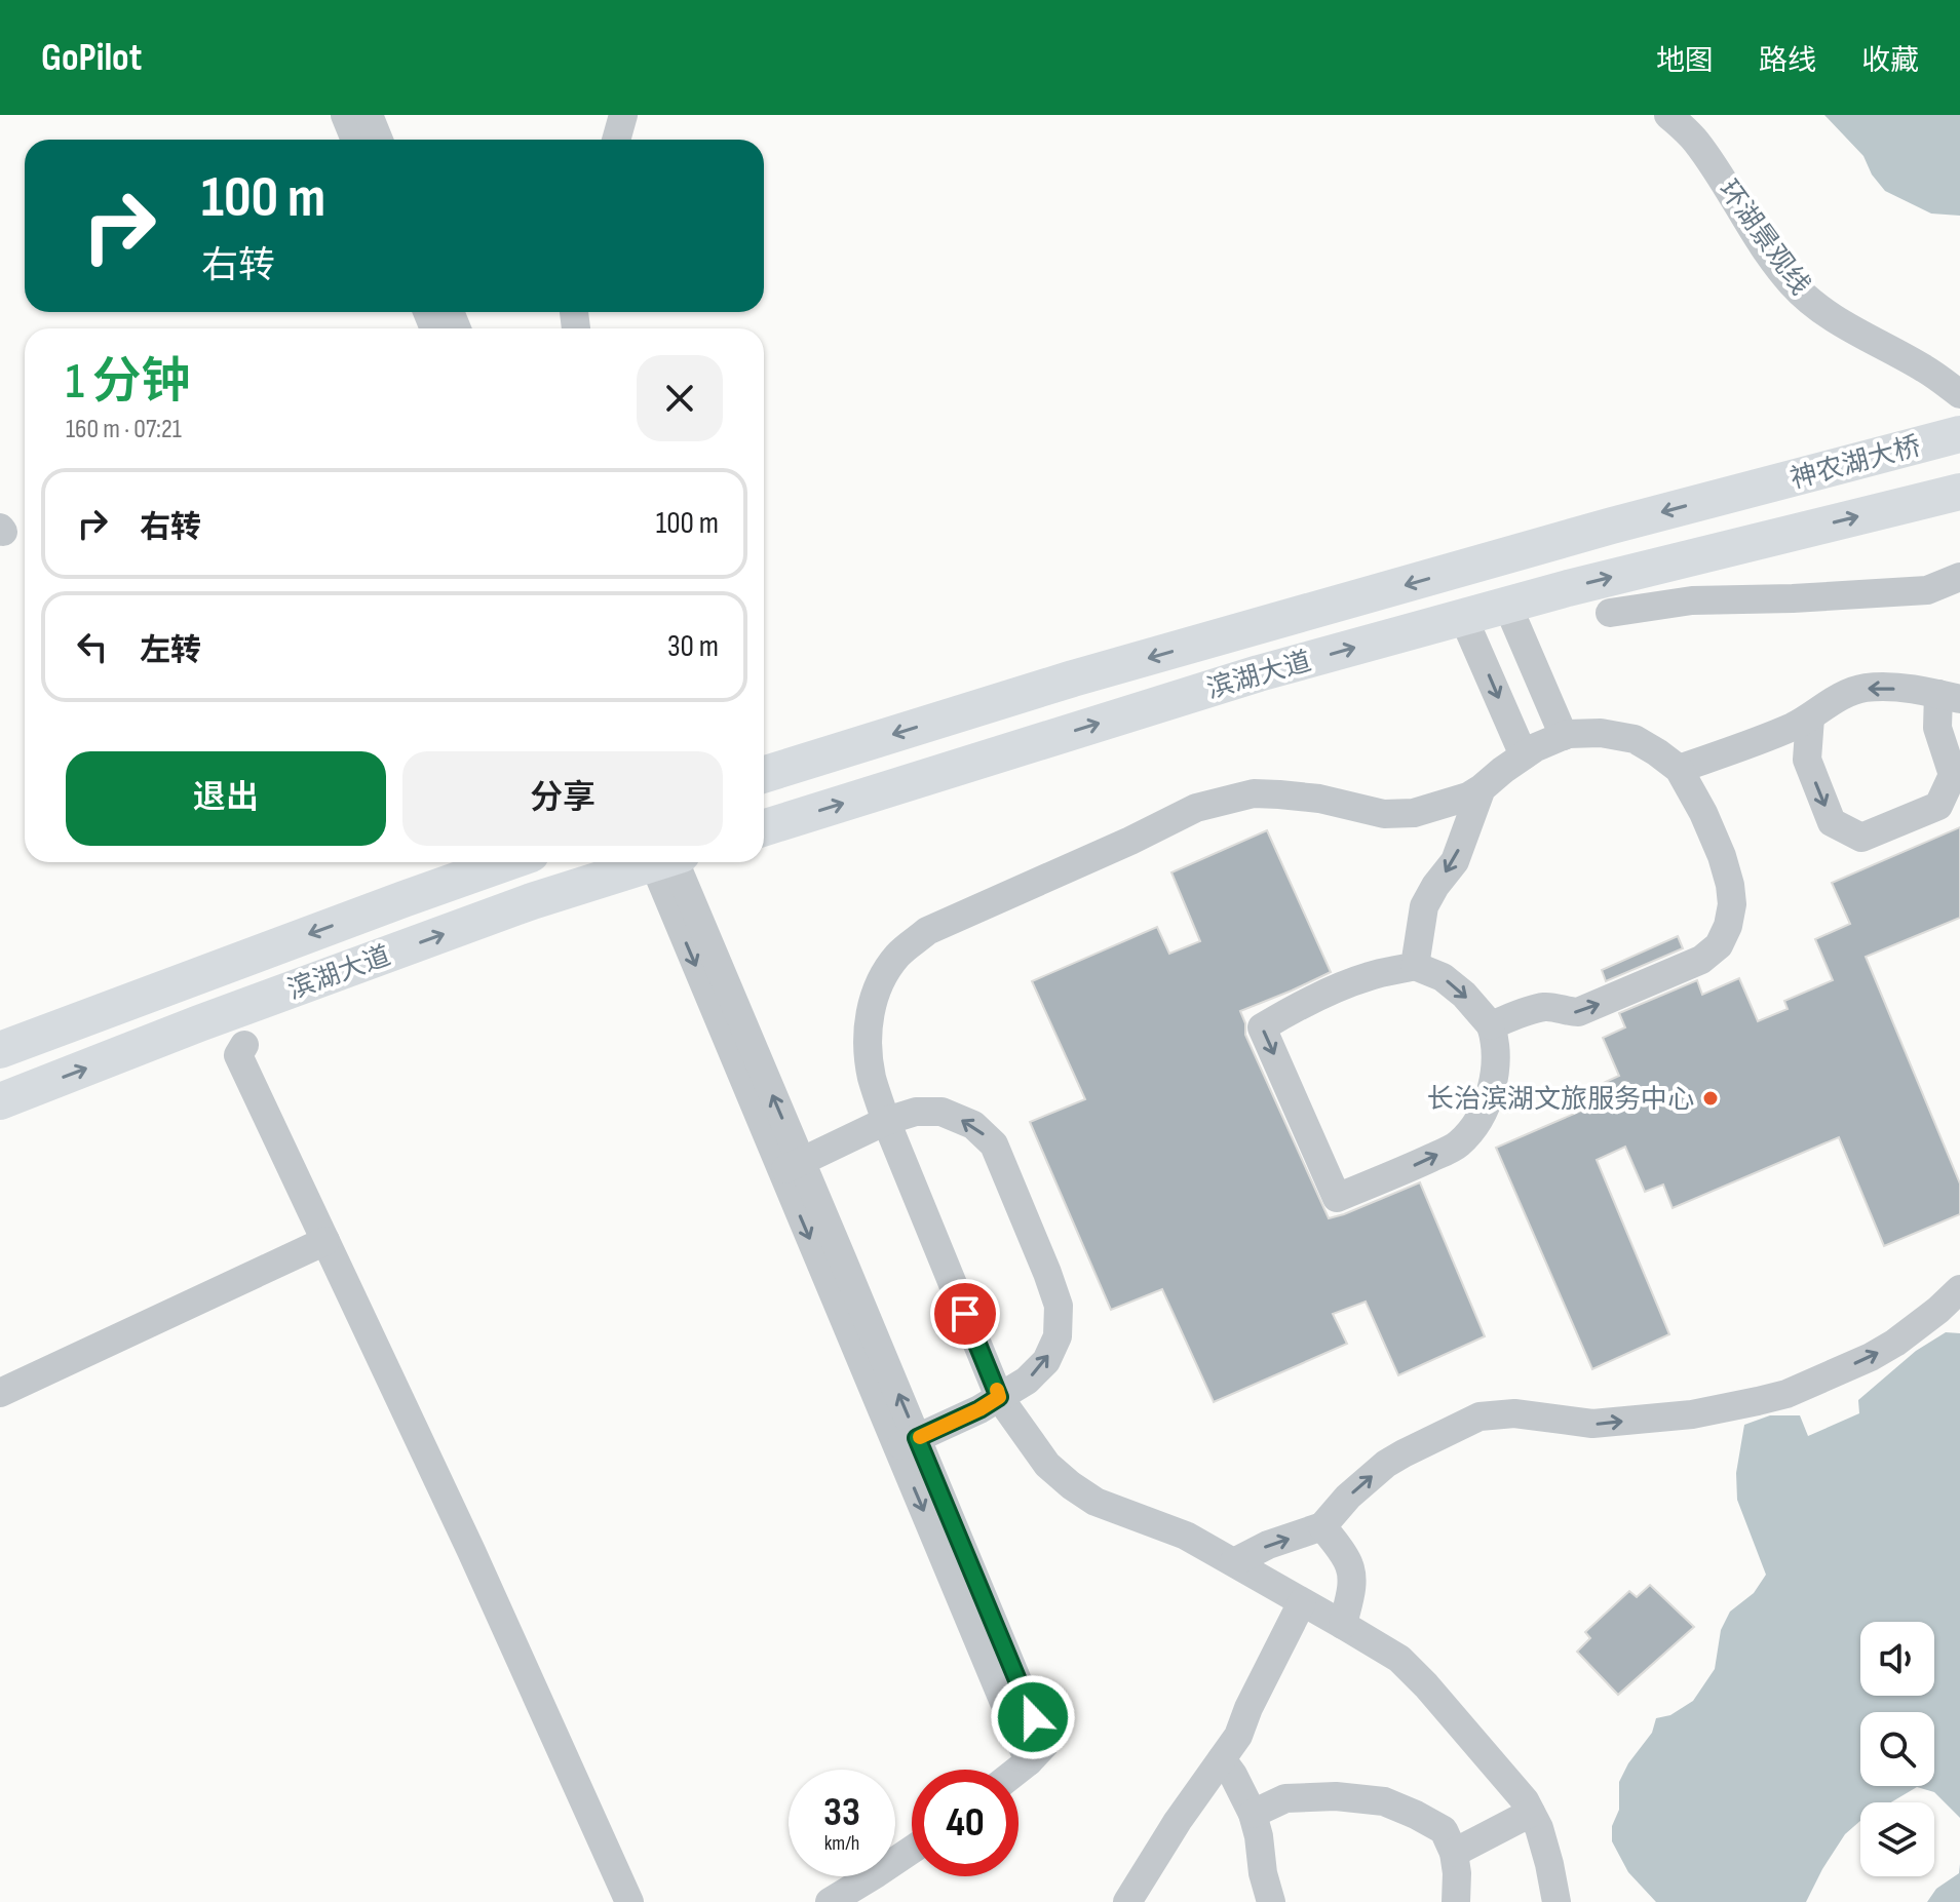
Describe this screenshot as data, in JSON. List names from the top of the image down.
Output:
{
  "streets": {
    "main road": ["神农湖大桥", "滨湖大道"],
    "street": ["环湖景观线"]
  },
  "crossings": [
    ["神农湖大桥", "滨湖大道"]
  ],
  "places": ["长治滨湖文旅服务中心"],
  "page": {
    "header": "GoPilot",
    "nav": ["地图", "路线", "收藏"],
    "turn": ["100 m", "右转"],
    "heading": ["1 分钟", "160 m · 07:21"],
    "list": [
      {
        "name": "右转",
        "value": "100 m"
      },
      {
        "name": "左转",
        "value": "30 m"
      }
    ],
    "buttons": ["退出", "分享"],
    "speed": "33 km/h",
    "limit": "40"
  }
}
